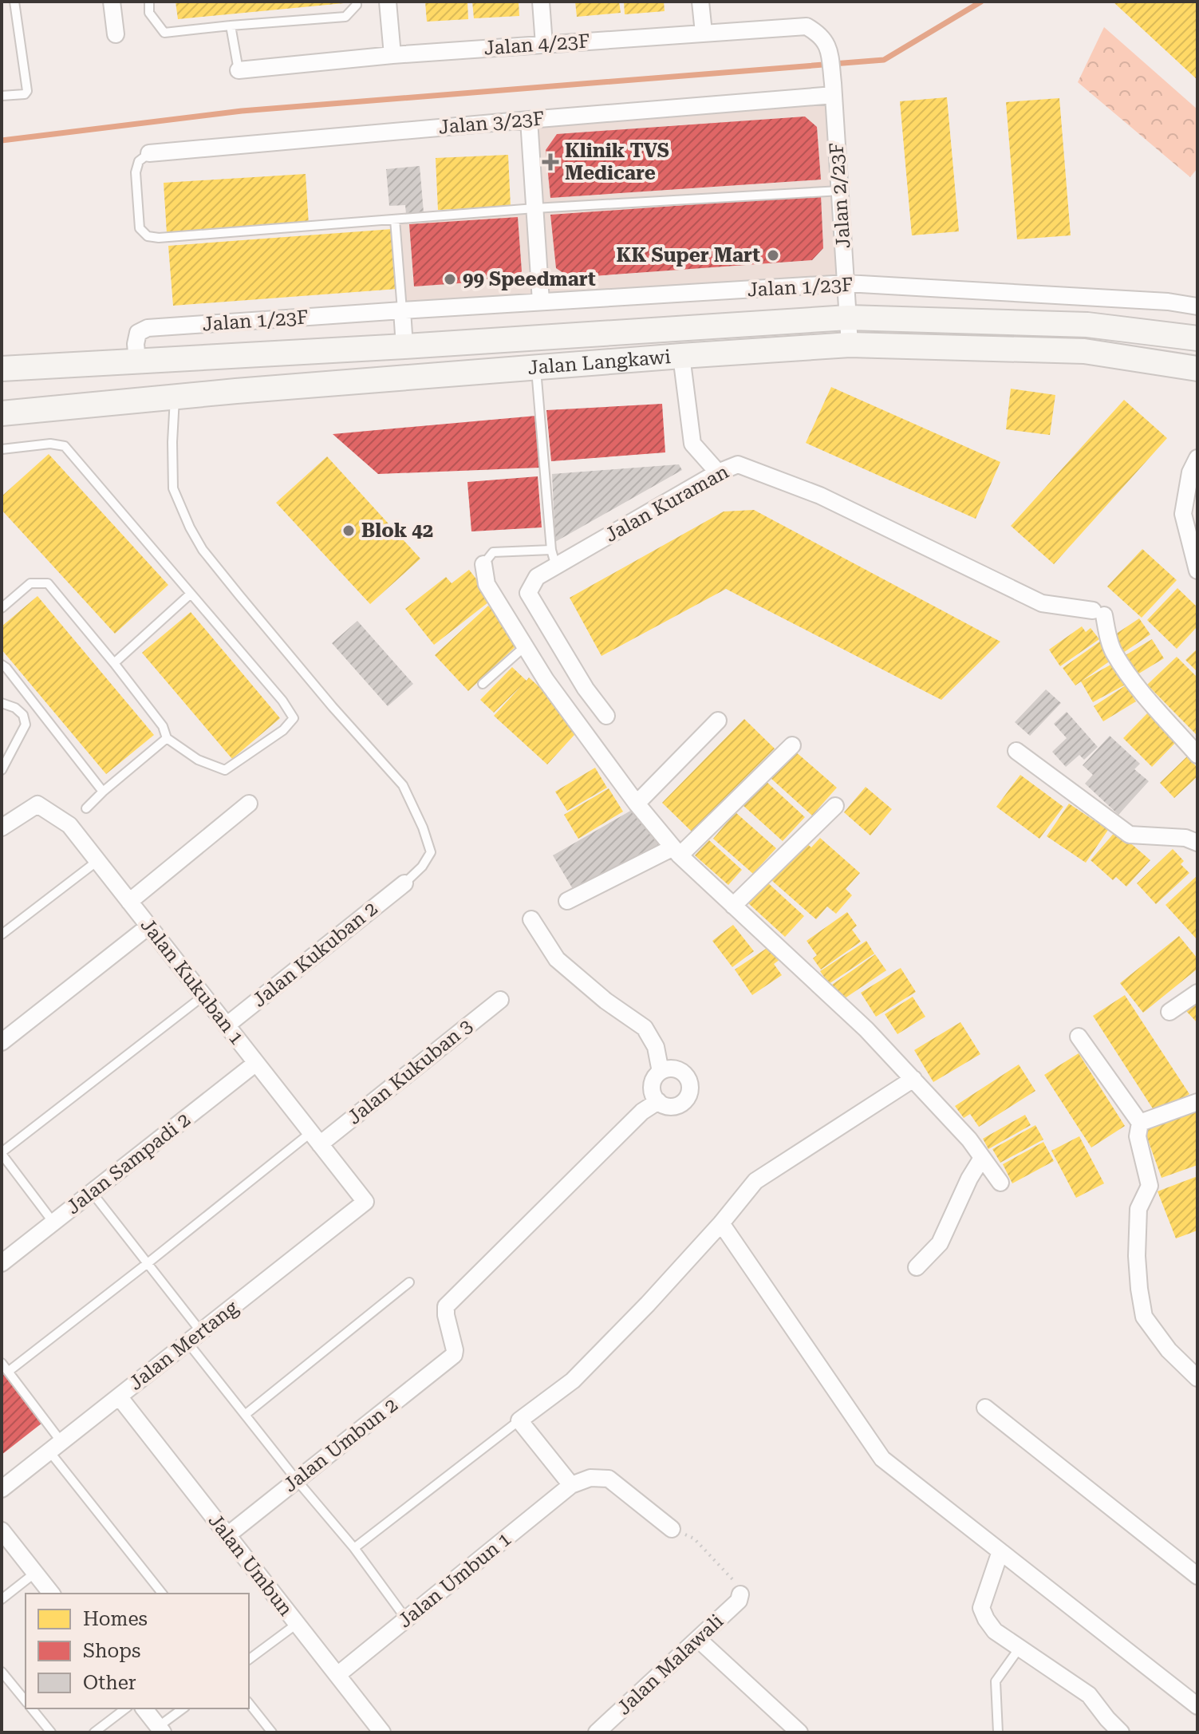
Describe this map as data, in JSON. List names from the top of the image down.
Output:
{
  "streets": {
    "street": [
      "Jalan 4/23F",
      "Jalan 3/23F",
      "Jalan 2/23F",
      "Jalan 1/23F",
      "Jalan Langkawi",
      "Jalan Kuraman",
      "Jalan Kukuban 2",
      "Jalan Kukuban 1",
      "Jalan Kukuban 3",
      "Jalan Sampadi 2",
      "Jalan Mertang",
      "Jalan Umbun 2",
      "Jalan Umbun",
      "Jalan Umbun 1",
      "Jalan Malawali"
    ]
  },
  "crossings": [
    ["Jalan 4/23F", "Jalan 2/23F"],
    ["Jalan 3/23F", "Jalan 2/23F"],
    ["Jalan 2/23F", "Jalan 1/23F"],
    ["Jalan 2/23F", "Jalan Langkawi"],
    ["Jalan 1/23F", "Jalan Langkawi"],
    ["Jalan Kukuban 2", "Jalan Kukuban 1"],
    ["Jalan Kukuban 1", "Jalan Kukuban 3"],
    ["Jalan Kukuban 1", "Jalan Sampadi 2"],
    ["Jalan Kukuban 1", "Jalan Mertang"],
    ["Jalan Mertang", "Jalan Umbun"],
    ["Jalan Umbun 2", "Jalan Umbun"],
    ["Jalan Umbun", "Jalan Umbun 1"]
  ],
  "places": {
    "health": ["Klinik TVS Medicare"],
    "other": ["KK Super Mart", "99 Speedmart", "Blok 42"]
  },
  "legend": ["Homes", "Shops", "Other"]
}
